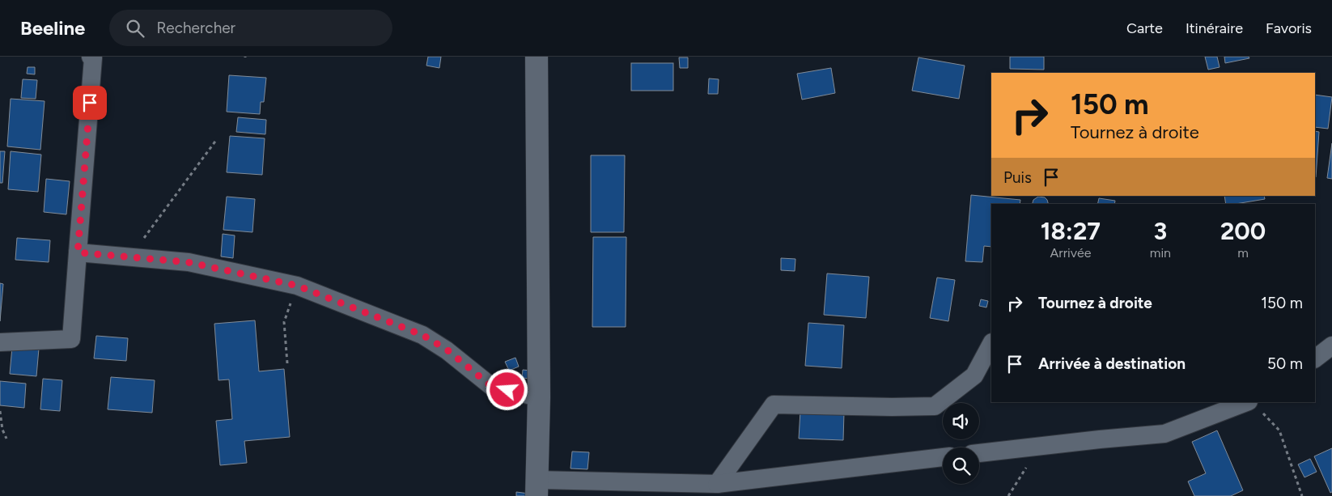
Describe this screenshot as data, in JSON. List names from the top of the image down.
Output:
{
  "page": {
    "header": "Beeline",
    "search": "Rechercher",
    "nav": ["Carte", "Itinéraire", "Favoris"],
    "turn": ["150 m", "Tournez à droite"],
    "then": "Puis",
    "eta": [
      "18:27",
      "Arrivée",
      "3",
      "min",
      "200",
      "m"
    ],
    "list": [
      {
        "name": "Tournez à droite",
        "value": "150 m"
      },
      {
        "name": "Arrivée à destination",
        "value": "50 m"
      }
    ]
  }
}
